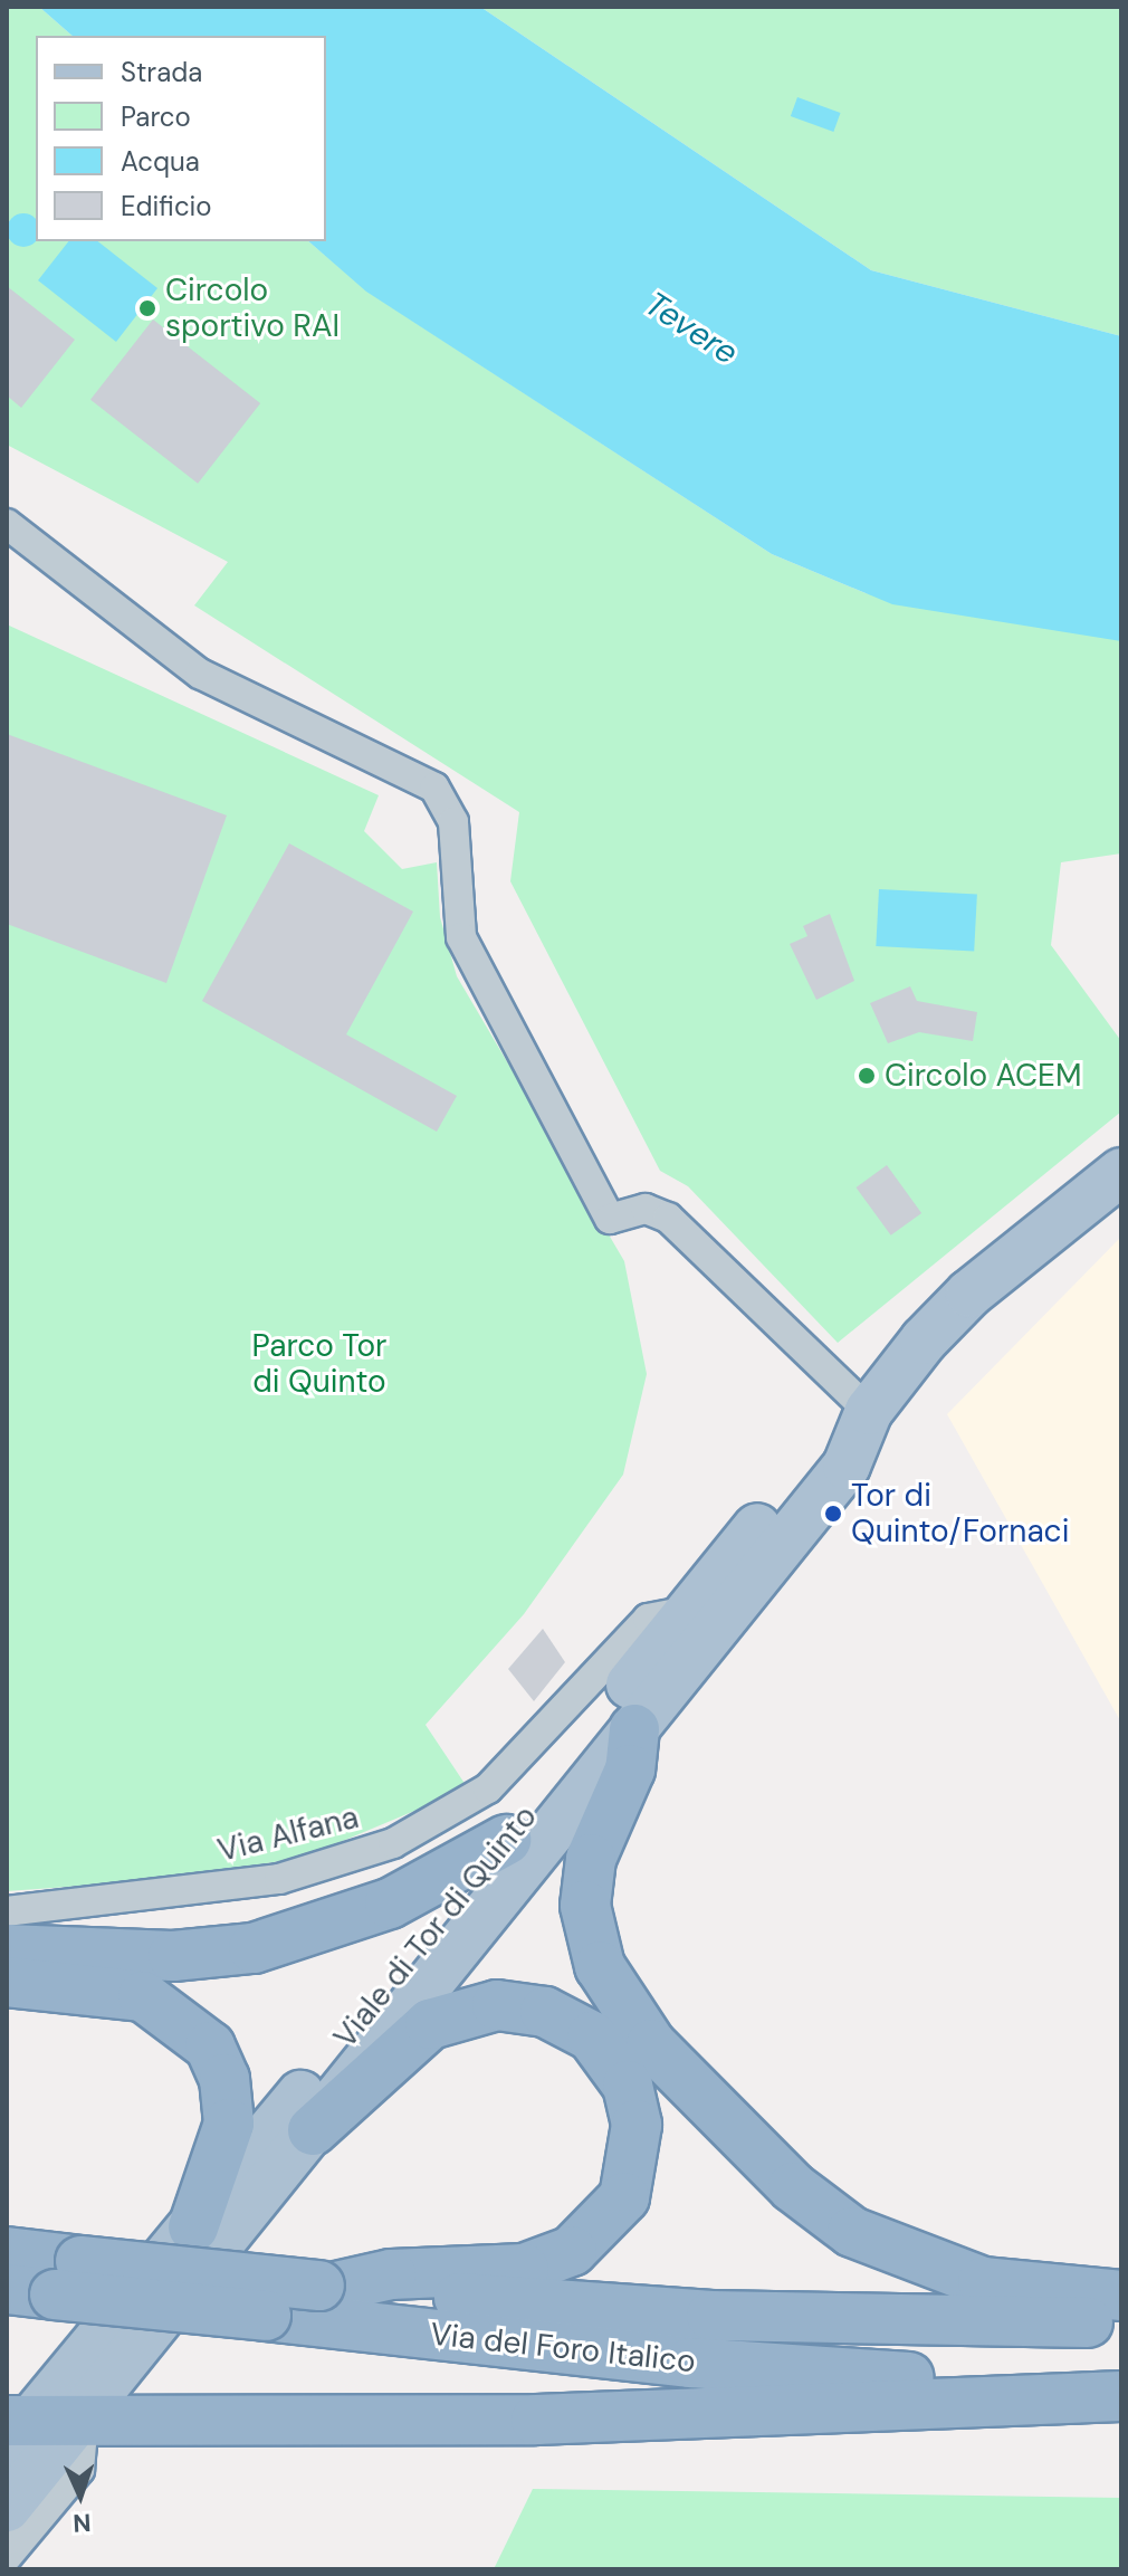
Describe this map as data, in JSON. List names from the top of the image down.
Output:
{
  "streets": {
    "highway": ["Via del Foro Italico"],
    "main road": ["Viale di Tor di Quinto"],
    "street": ["Via Alfana"]
  },
  "crossings": [
    ["Via Alfana", "Viale di Tor di Quinto"]
  ],
  "water": ["Tevere"],
  "parks": ["Parco Tor di Quinto"],
  "places": ["Circolo sportivo RAI", "Circolo ACEM", "Tor di Quinto/Fornaci"],
  "legend": [
    "Strada",
    "Parco",
    "Acqua",
    "Edificio"
  ],
  "north": "bottom"
}
